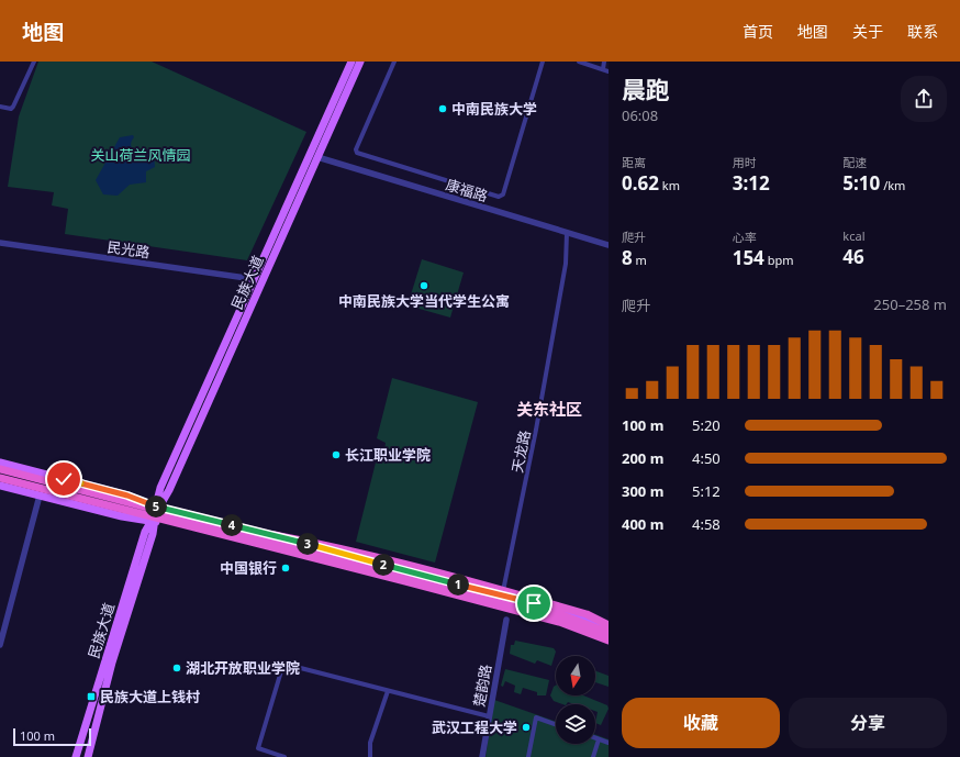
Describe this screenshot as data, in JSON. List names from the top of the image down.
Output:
{
  "streets": {
    "main road": ["民族大道"],
    "street": [
      "康福路",
      "民光路",
      "天龙路",
      "楚韵路"
    ]
  },
  "crossings": [
    ["康福路", "民族大道"],
    ["康福路", "天龙路"],
    ["民光路", "民族大道"]
  ],
  "districts": ["关东社区"],
  "parks": ["关山荷兰风情园"],
  "places": {
    "other": [
      "中南民族大学",
      "中南民族大学当代学生公寓",
      "长江职业学院",
      "中国银行",
      "湖北开放职业学院",
      "武汉工程大学"
    ],
    "transit": ["民族大道上钱村"]
  },
  "scale_bar": "100 m",
  "north": "bottom",
  "page": {
    "header": "地图",
    "nav": [
      "首页",
      "地图",
      "关于",
      "联系"
    ],
    "heading": ["晨跑", "06:08"],
    "stats": [
      ["距离", "0.62 km"],
      ["用时", "3:12"],
      ["配速", "5:10 /km"],
      ["爬升", "8 m"],
      ["心率", "154 bpm"],
      ["kcal", "46"]
    ],
    "chart": ["爬升", "250–258 m"],
    "list": [
      {
        "name": "100 m",
        "note": "5:20"
      },
      {
        "name": "200 m",
        "note": "4:50"
      },
      {
        "name": "300 m",
        "note": "5:12"
      },
      {
        "name": "400 m",
        "note": "4:58"
      }
    ],
    "pins": [
      "5",
      "4",
      "3",
      "2",
      "1"
    ],
    "buttons": ["收藏", "分享"],
    "scale": "100 m"
  }
}
